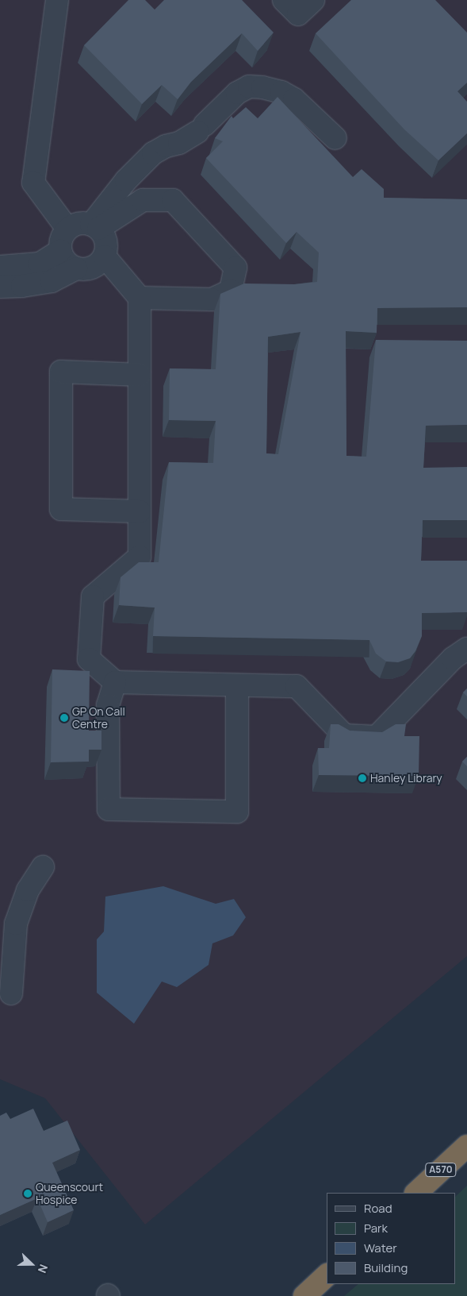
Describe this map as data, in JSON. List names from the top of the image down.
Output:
{
  "streets": {
    "highway": ["A570"]
  },
  "places": ["GP On Call Centre", "Hanley Library", "Queenscourt Hospice"],
  "legend": [
    "Road",
    "Park",
    "Water",
    "Building"
  ],
  "north": "right"
}
